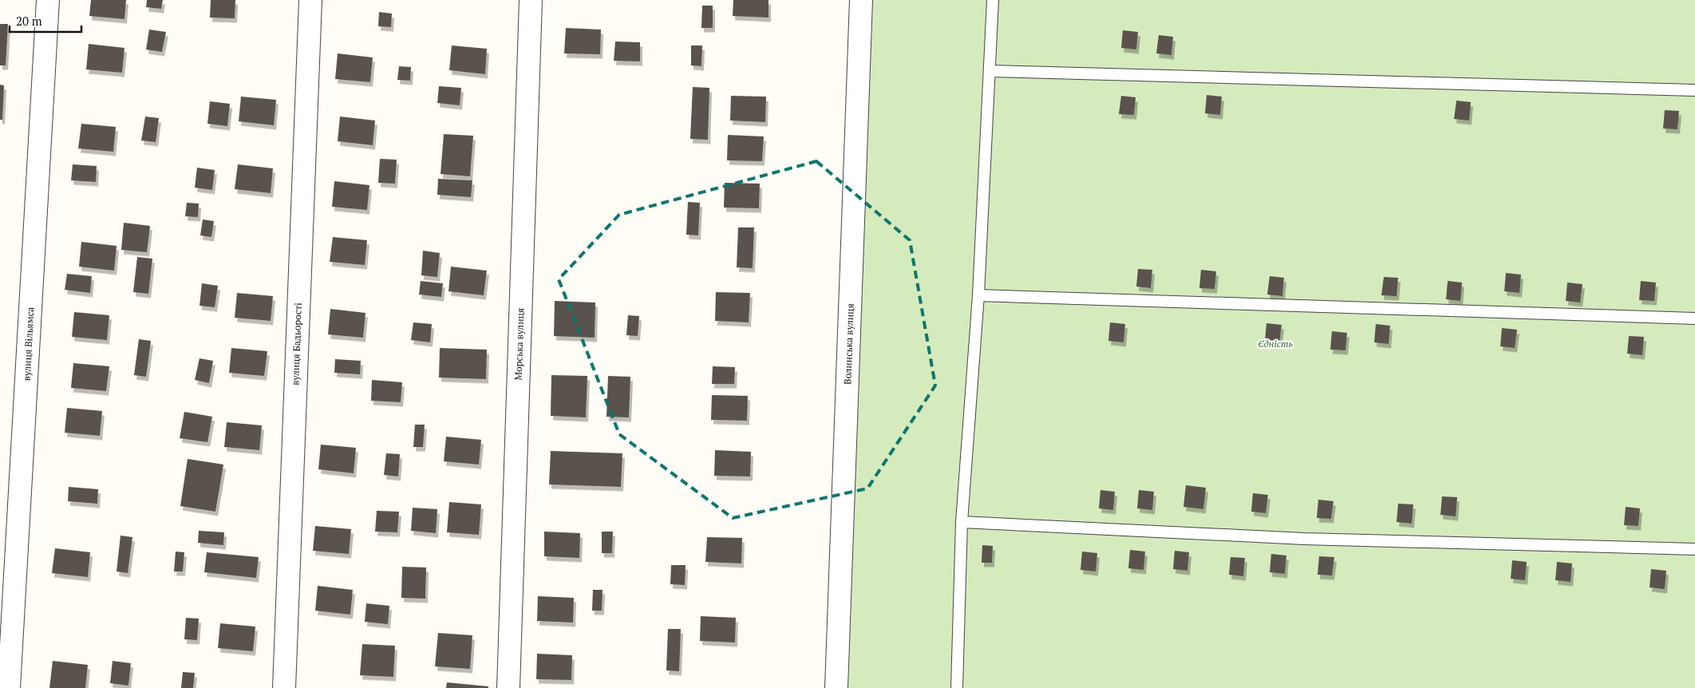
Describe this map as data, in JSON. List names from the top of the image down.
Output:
{
  "streets": {
    "street": [
      "вулиця Вільямса",
      "вулиця Бадьорості",
      "Морська вулиця",
      "Волинська вулиця"
    ]
  },
  "parks": ["Єдність"],
  "scale_bar": "20 m"
}
